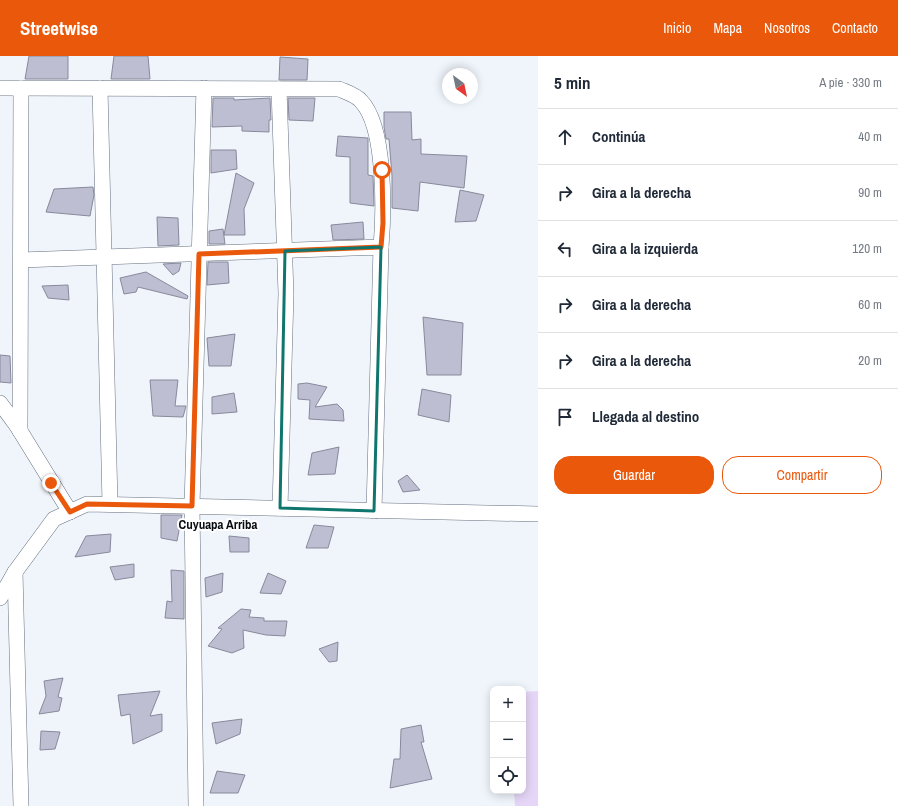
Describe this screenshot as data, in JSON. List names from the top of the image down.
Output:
{
  "districts": ["Cuyuapa Arriba"],
  "north": "bottom right",
  "page": {
    "header": "Streetwise",
    "nav": [
      "Inicio",
      "Mapa",
      "Nosotros",
      "Contacto"
    ],
    "heading": ["5 min", "A pie · 330 m"],
    "list": [
      ["Continúa", "40 m"],
      ["Gira a la derecha", "90 m"],
      ["Gira a la izquierda", "120 m"],
      ["Gira a la derecha", "60 m"],
      ["Gira a la derecha", "20 m"],
      "Llegada al destino"
    ],
    "buttons": ["Guardar", "Compartir"],
    "map_buttons": ["+", "−"]
  }
}
